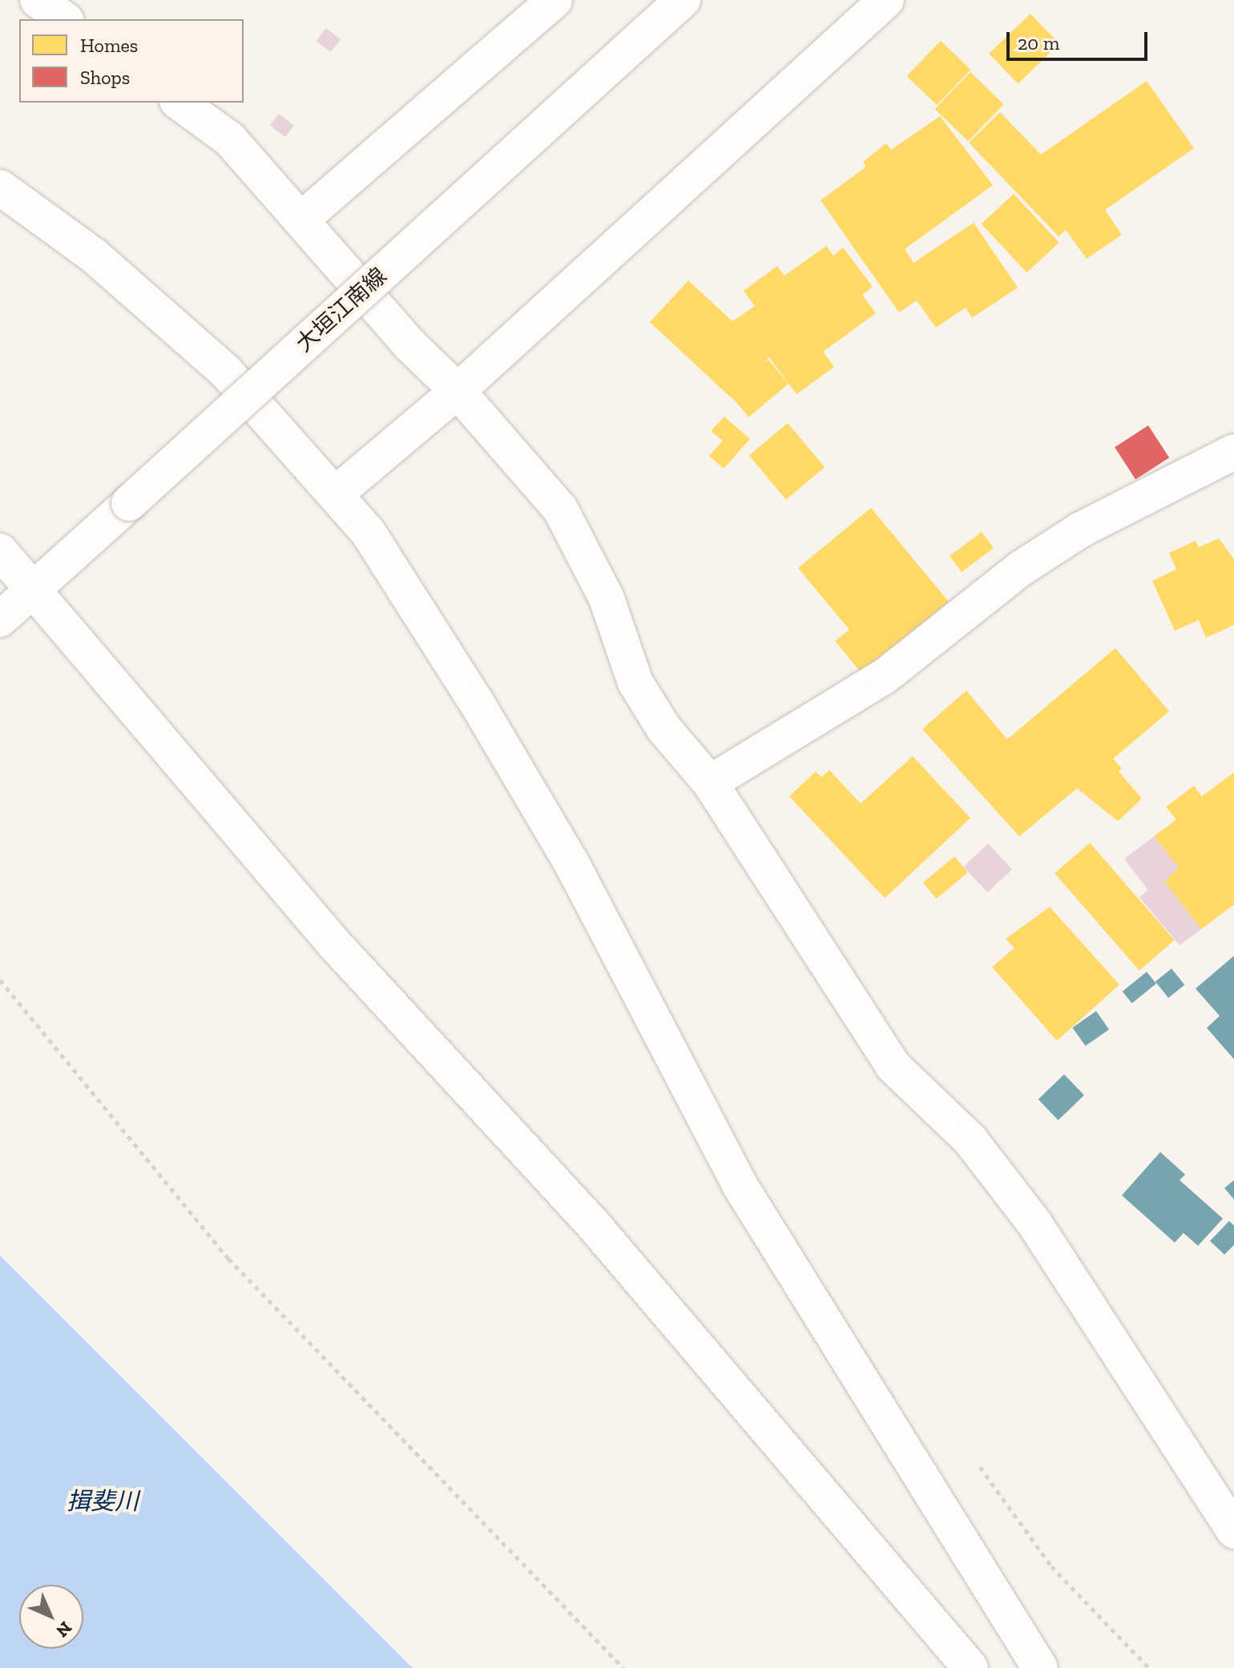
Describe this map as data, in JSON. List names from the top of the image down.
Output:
{
  "streets": {
    "main road": ["大垣江南線"]
  },
  "water": ["揖斐川"],
  "legend": ["Homes", "Shops"],
  "scale_bar": "20 m",
  "north": "bottom right"
}
